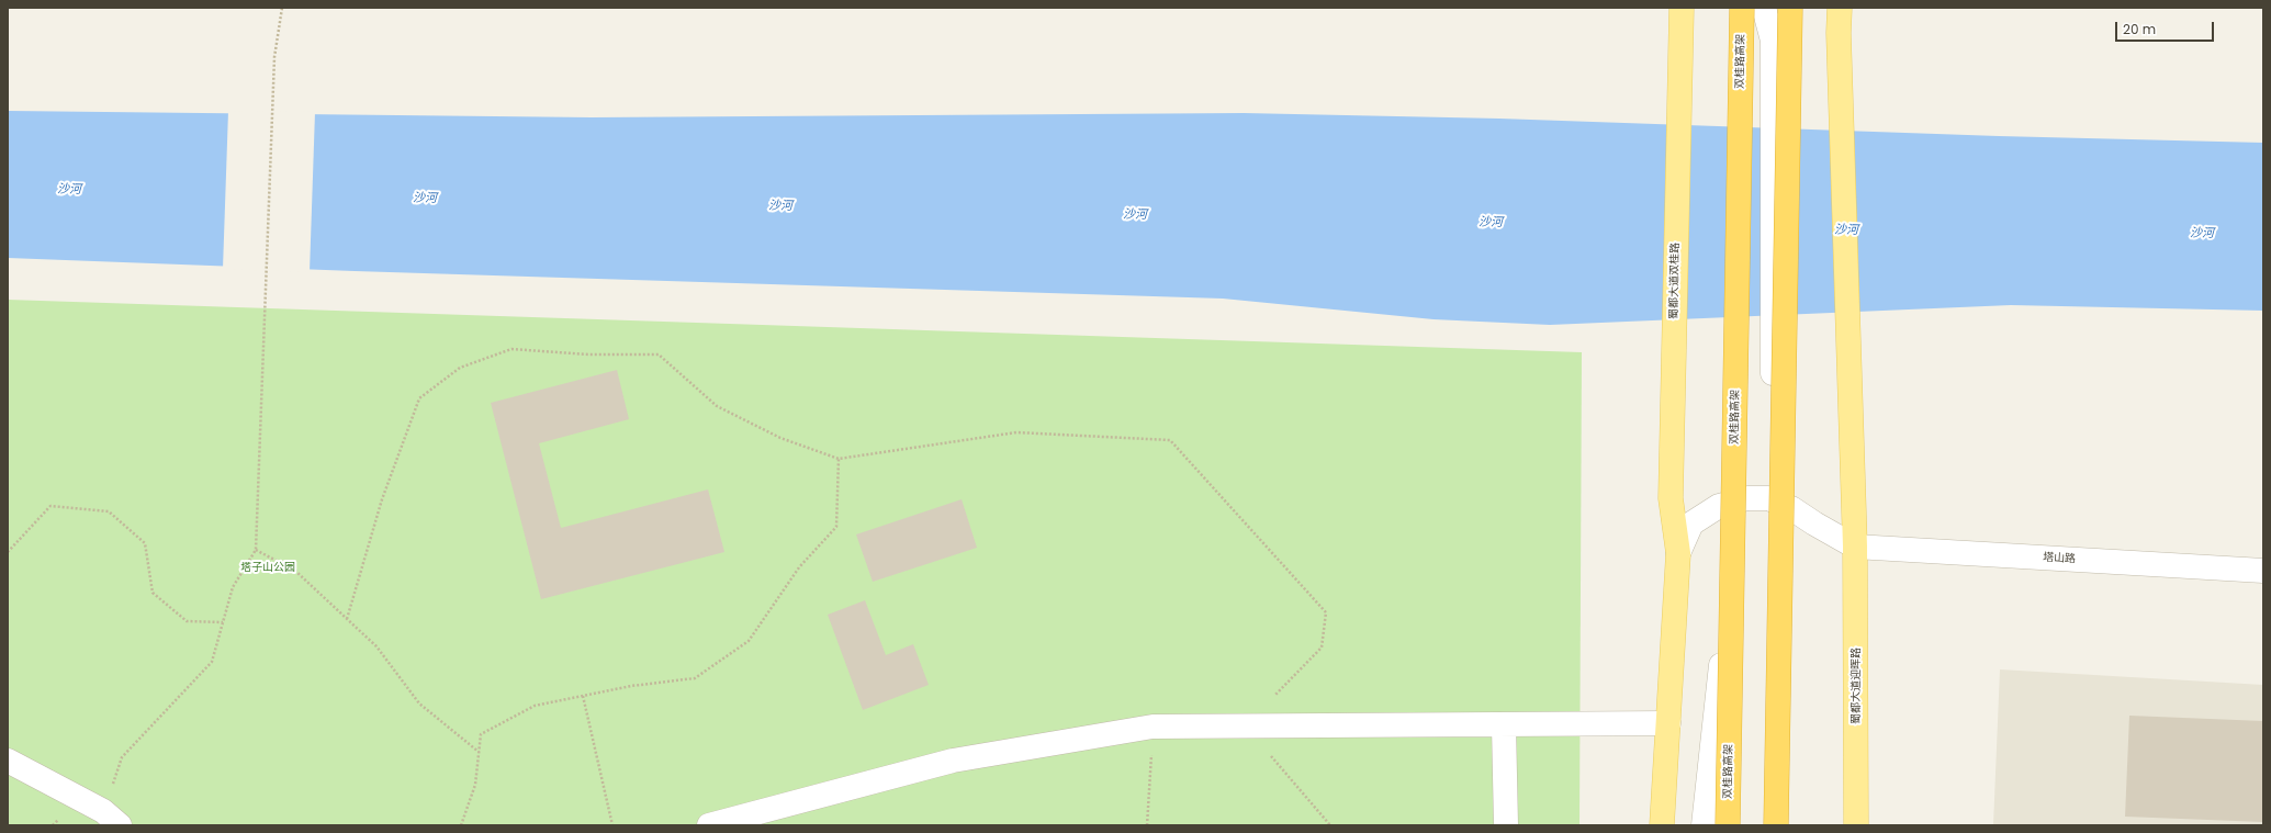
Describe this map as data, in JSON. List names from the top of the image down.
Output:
{
  "streets": {
    "highway": ["双桂路高架"],
    "main road": ["蜀都大道双桂路", "蜀都大道迎晖路"],
    "street": ["塔山路"]
  },
  "crossings": [
    ["塔山路", "蜀都大道迎晖路"]
  ],
  "water": ["沙河"],
  "parks": ["塔子山公园"],
  "scale_bar": "20 m"
}
